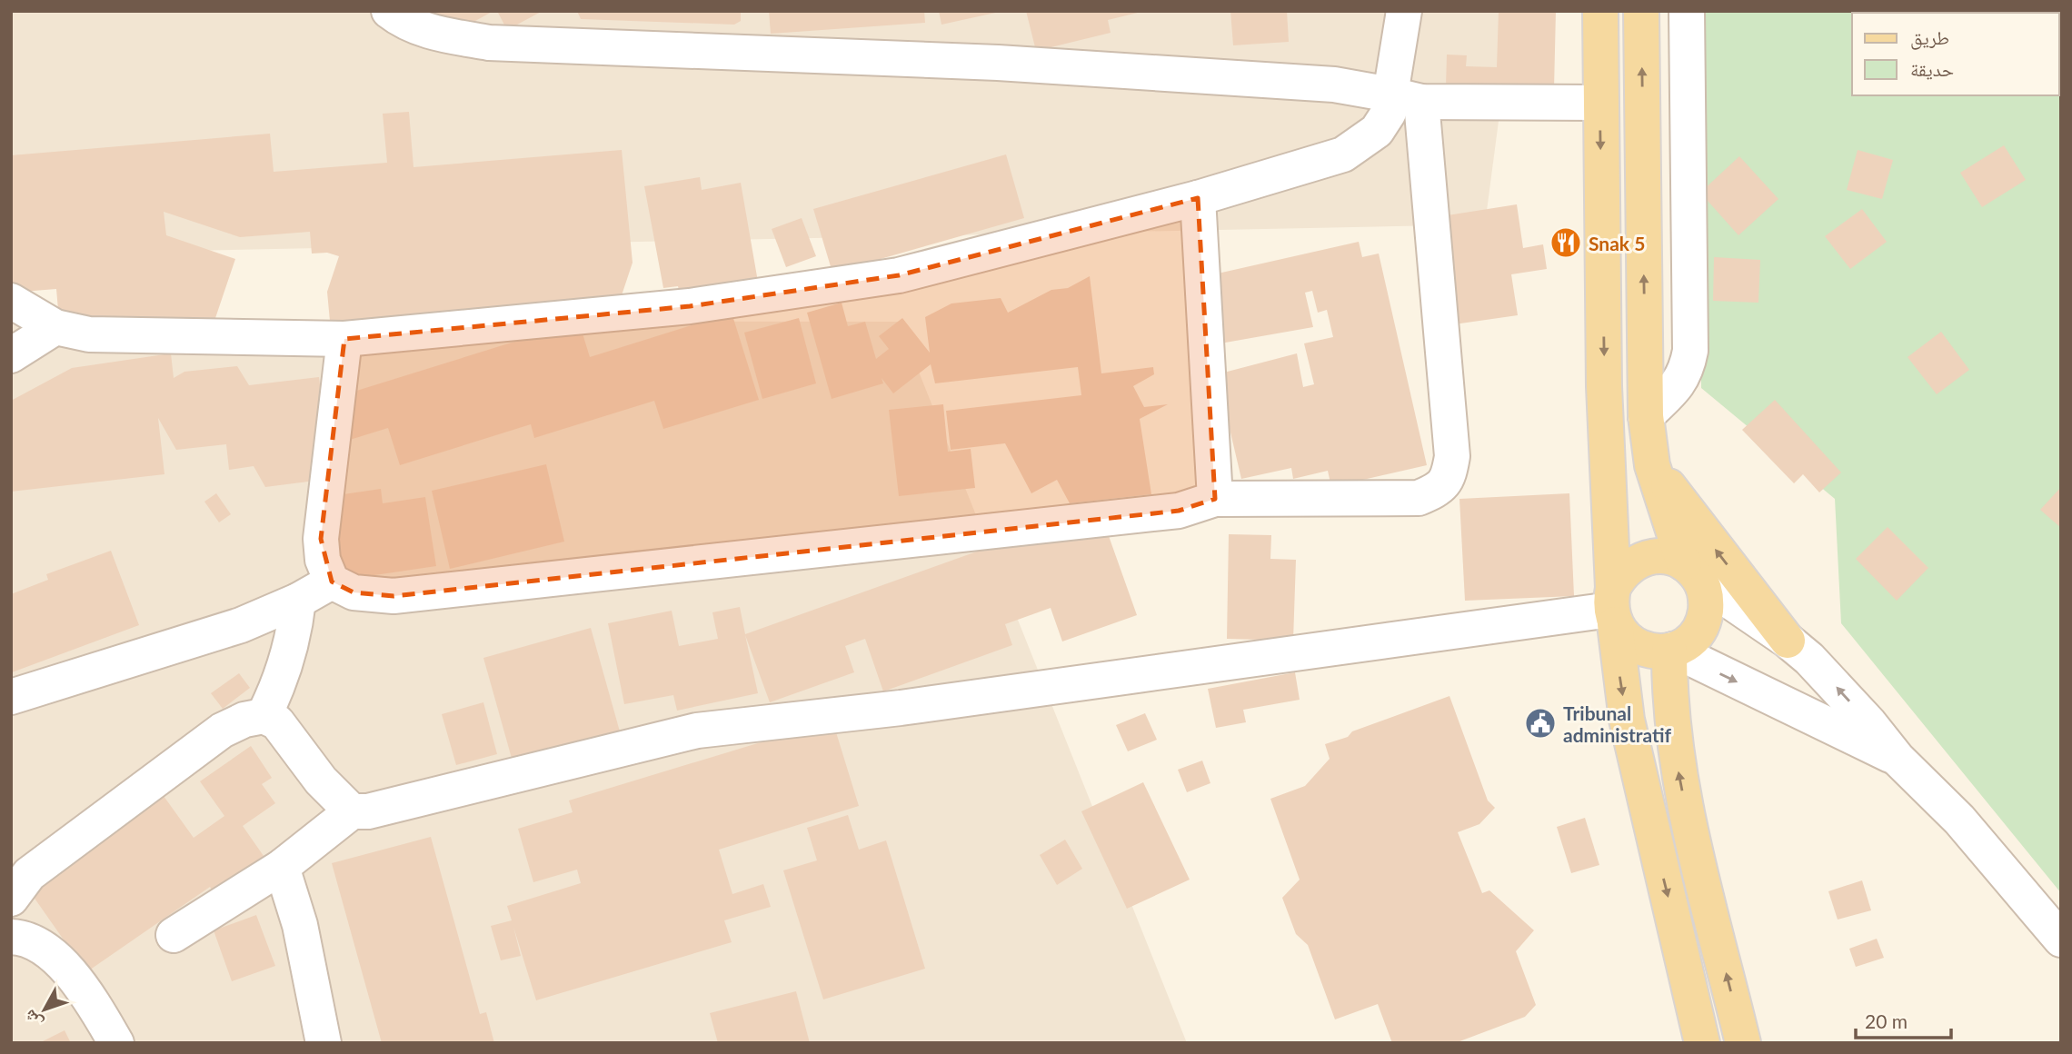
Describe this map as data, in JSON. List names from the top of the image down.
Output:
{
  "places": {
    "restaurant": ["Snak 5"],
    "public building": ["Tribunal administratif"]
  },
  "legend": ["طريق", "حديقة"],
  "scale_bar": "20 m",
  "north": "bottom left"
}
